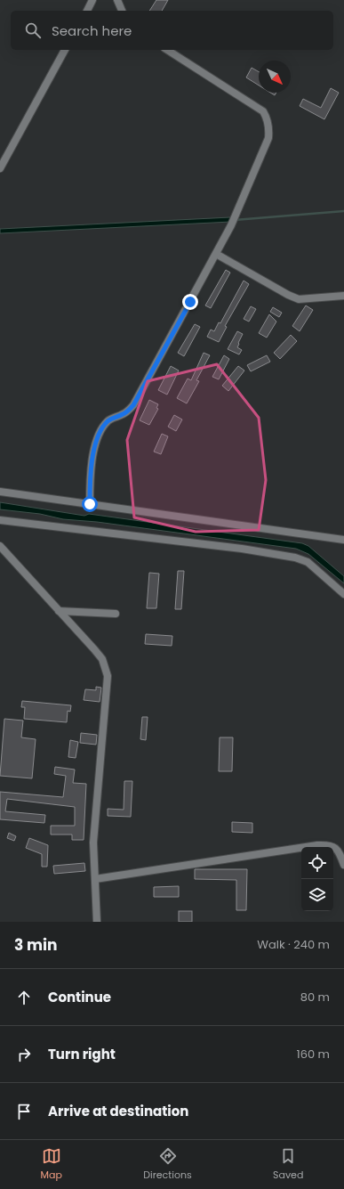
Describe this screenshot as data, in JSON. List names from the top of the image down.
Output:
{
  "north": "bottom right",
  "page": {
    "search": "Search here",
    "heading": ["3 min", "Walk · 240 m"],
    "list": [
      ["Continue", "80 m"],
      ["Turn right", "160 m"],
      "Arrive at destination"
    ],
    "nav": ["Map", "Directions", "Saved"]
  }
}
